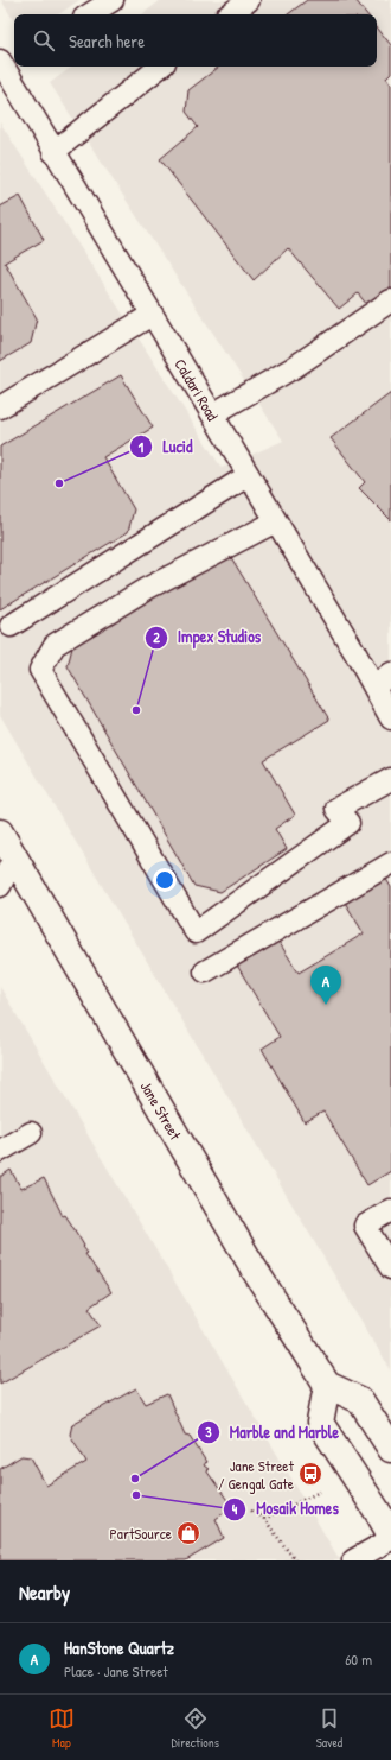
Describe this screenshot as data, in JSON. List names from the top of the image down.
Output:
{
  "streets": {
    "main road": ["Jane Street"],
    "street": ["Caldari Road"]
  },
  "places": {
    "other": [
      "Lucid",
      "Impex Studios",
      "Marble and Marble",
      "Mosaik Homes"
    ],
    "bus stop": ["Jane Street / Gengal Gate"],
    "shop": ["PartSource"]
  },
  "page": {
    "search": "Search here",
    "pins": "A",
    "heading": "Nearby",
    "list": [
      {
        "mark": "A",
        "name": "HanStone Quartz",
        "note": "Place · Jane Street",
        "value": "60 m"
      }
    ],
    "nav": ["Map", "Directions", "Saved"]
  }
}
